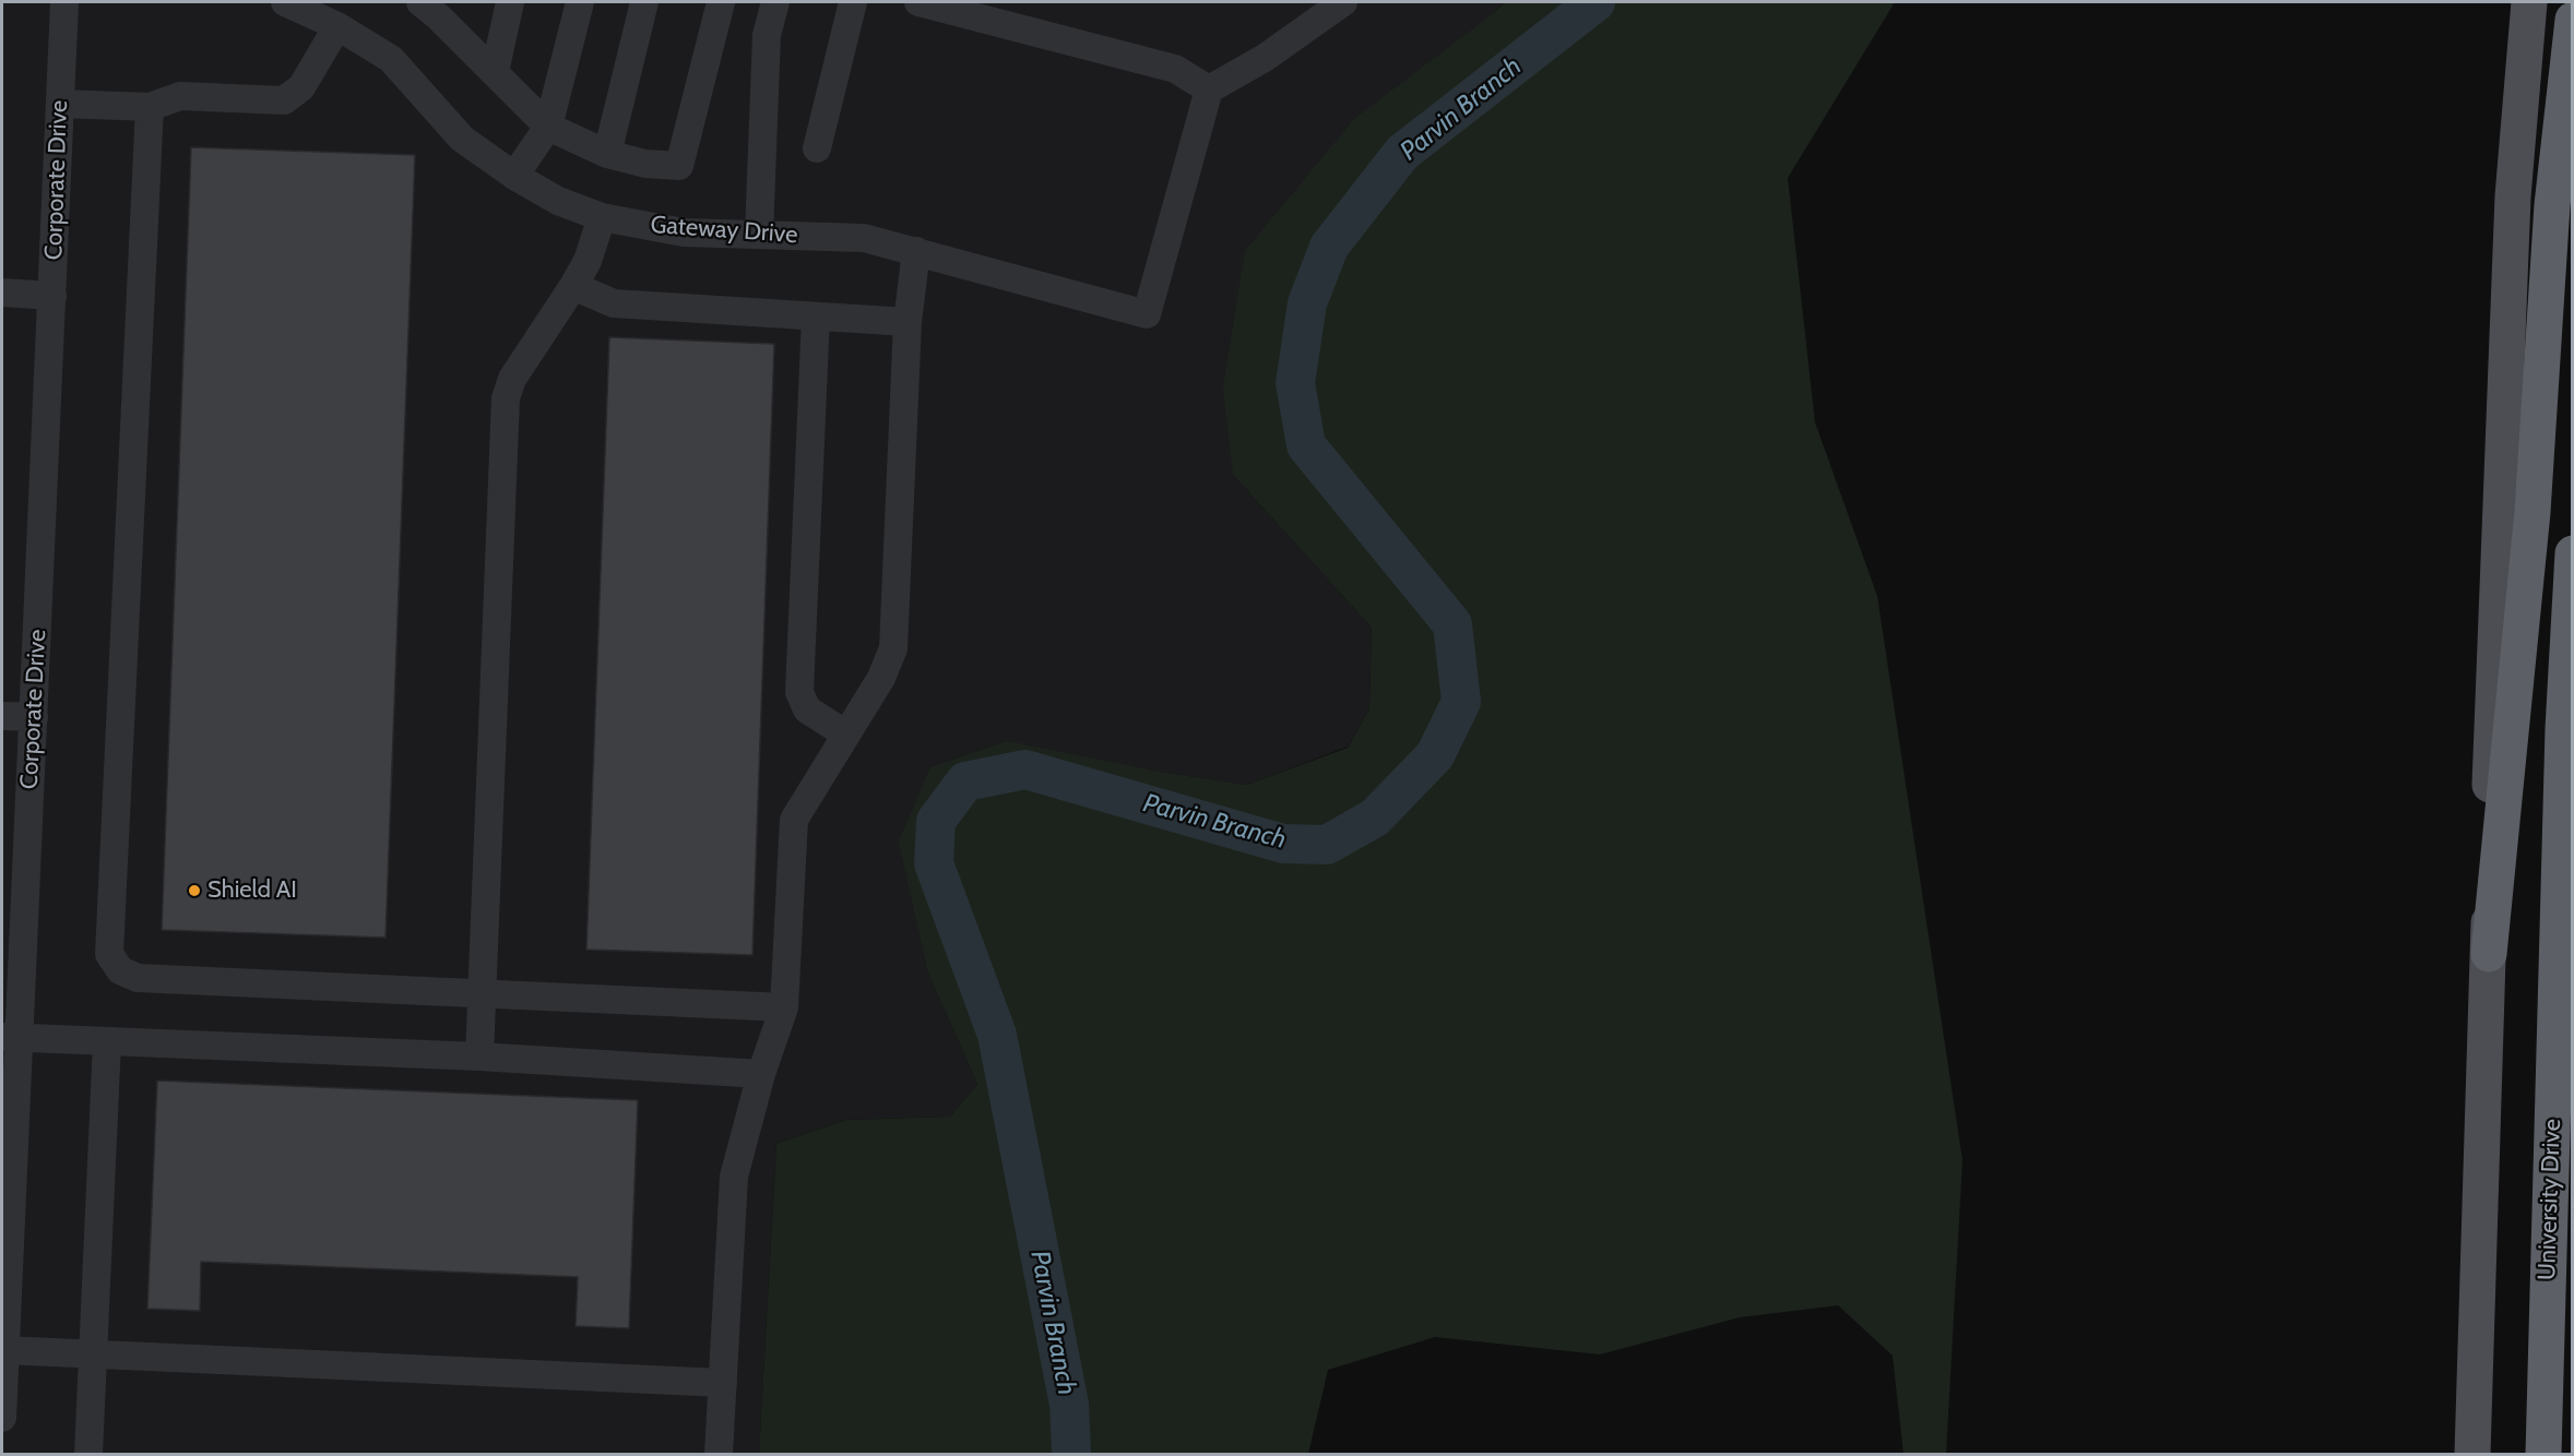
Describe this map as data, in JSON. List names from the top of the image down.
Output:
{
  "streets": {
    "highway": ["University Drive"],
    "street": ["Corporate Drive", "Gateway Drive"]
  },
  "water": ["Parvin Branch"],
  "places": ["Shield AI"]
}
